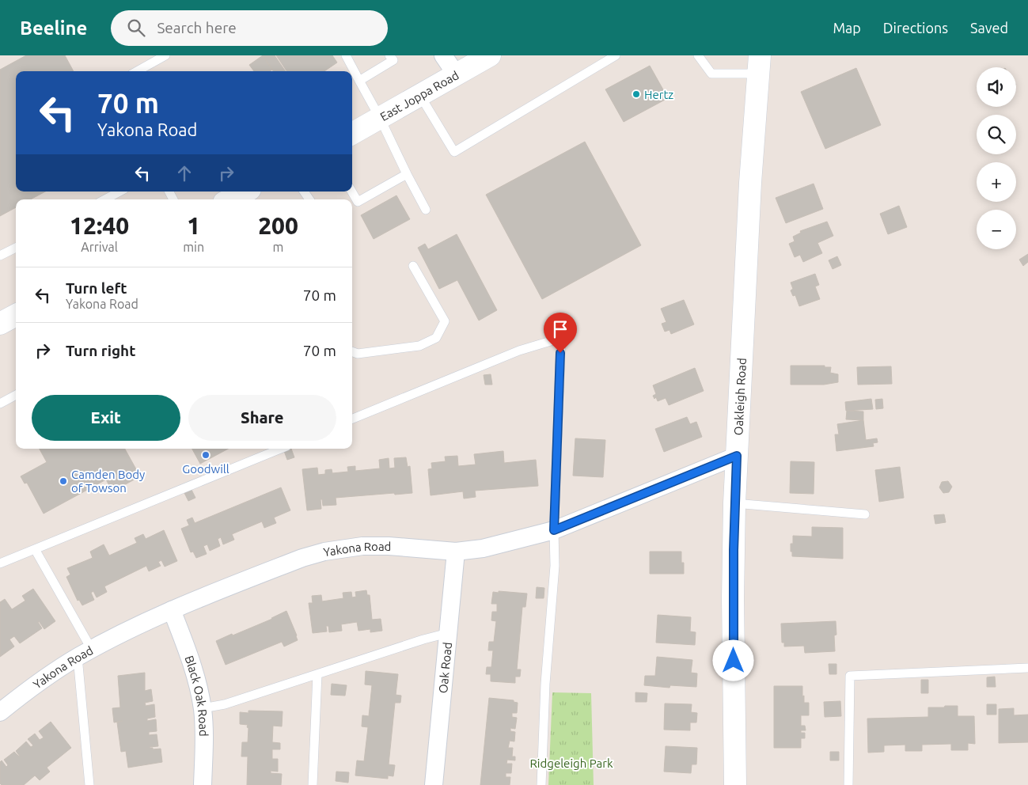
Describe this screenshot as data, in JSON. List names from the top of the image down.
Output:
{
  "streets": {
    "street": [
      "East Joppa Road",
      "Oakleigh Road",
      "Yakona Road",
      "Oak Road",
      "Black Oak Road"
    ]
  },
  "crossings": [
    ["Oakleigh Road", "Yakona Road"],
    ["Yakona Road", "Oak Road"],
    ["Yakona Road", "Black Oak Road"]
  ],
  "parks": ["Ridgeleigh Park"],
  "places": ["Hertz", "Goodwill", "Camden Body of Towson"],
  "page": {
    "header": "Beeline",
    "search": "Search here",
    "nav": ["Map", "Directions", "Saved"],
    "map_buttons": ["+", "−"],
    "turn": ["70 m", "Yakona Road"],
    "eta": [
      "12:40",
      "Arrival",
      "1",
      "min",
      "200",
      "m"
    ],
    "list": [
      {
        "name": "Turn left",
        "note": "Yakona Road",
        "value": "70 m"
      },
      {
        "name": "Turn right",
        "value": "70 m"
      }
    ],
    "buttons": ["Exit", "Share"]
  }
}
